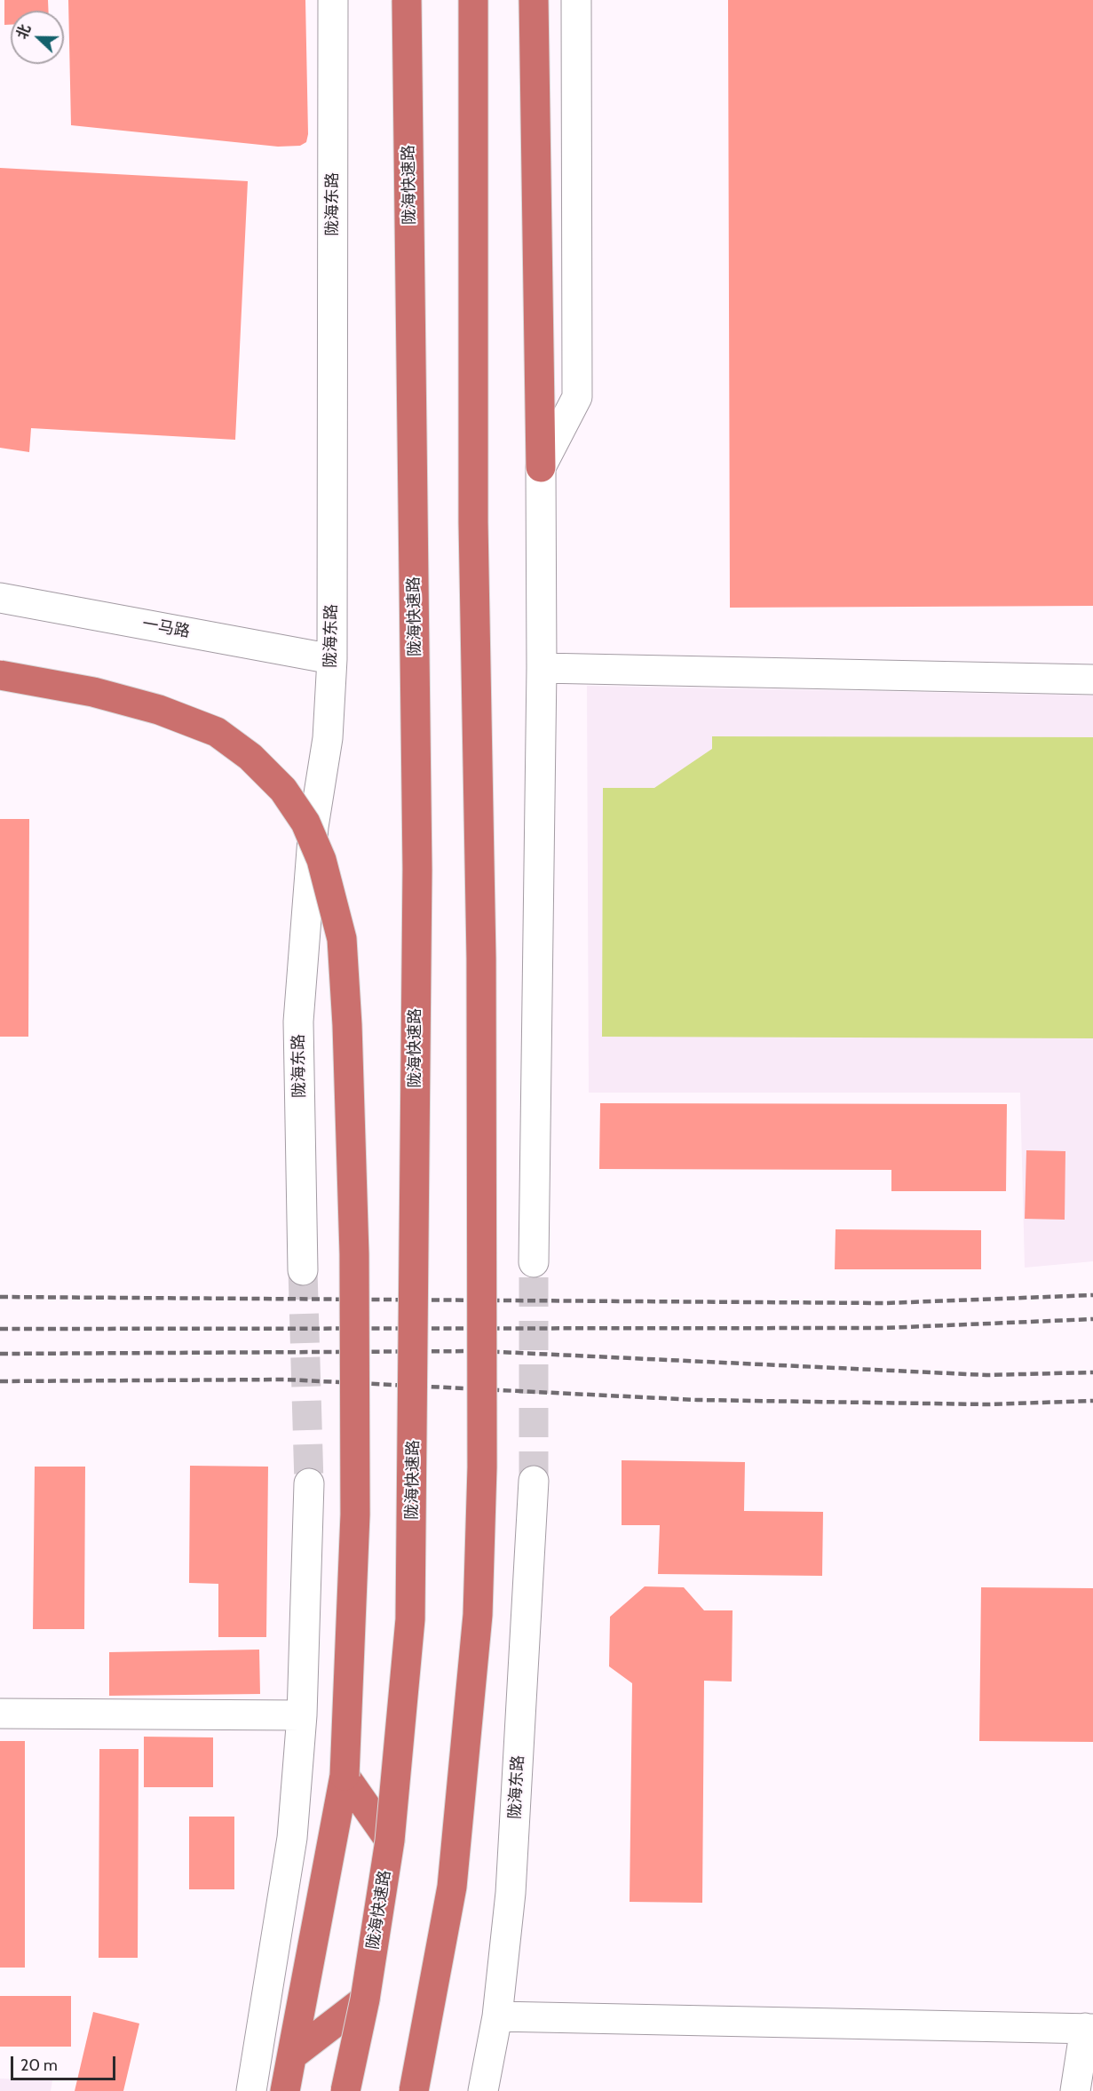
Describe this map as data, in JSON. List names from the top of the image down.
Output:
{
  "streets": {
    "highway": ["陇海快速路"],
    "street": ["陇海东路", "一马路"]
  },
  "crossings": [
    ["陇海东路", "一马路"]
  ],
  "scale_bar": "20 m",
  "north": "left"
}
